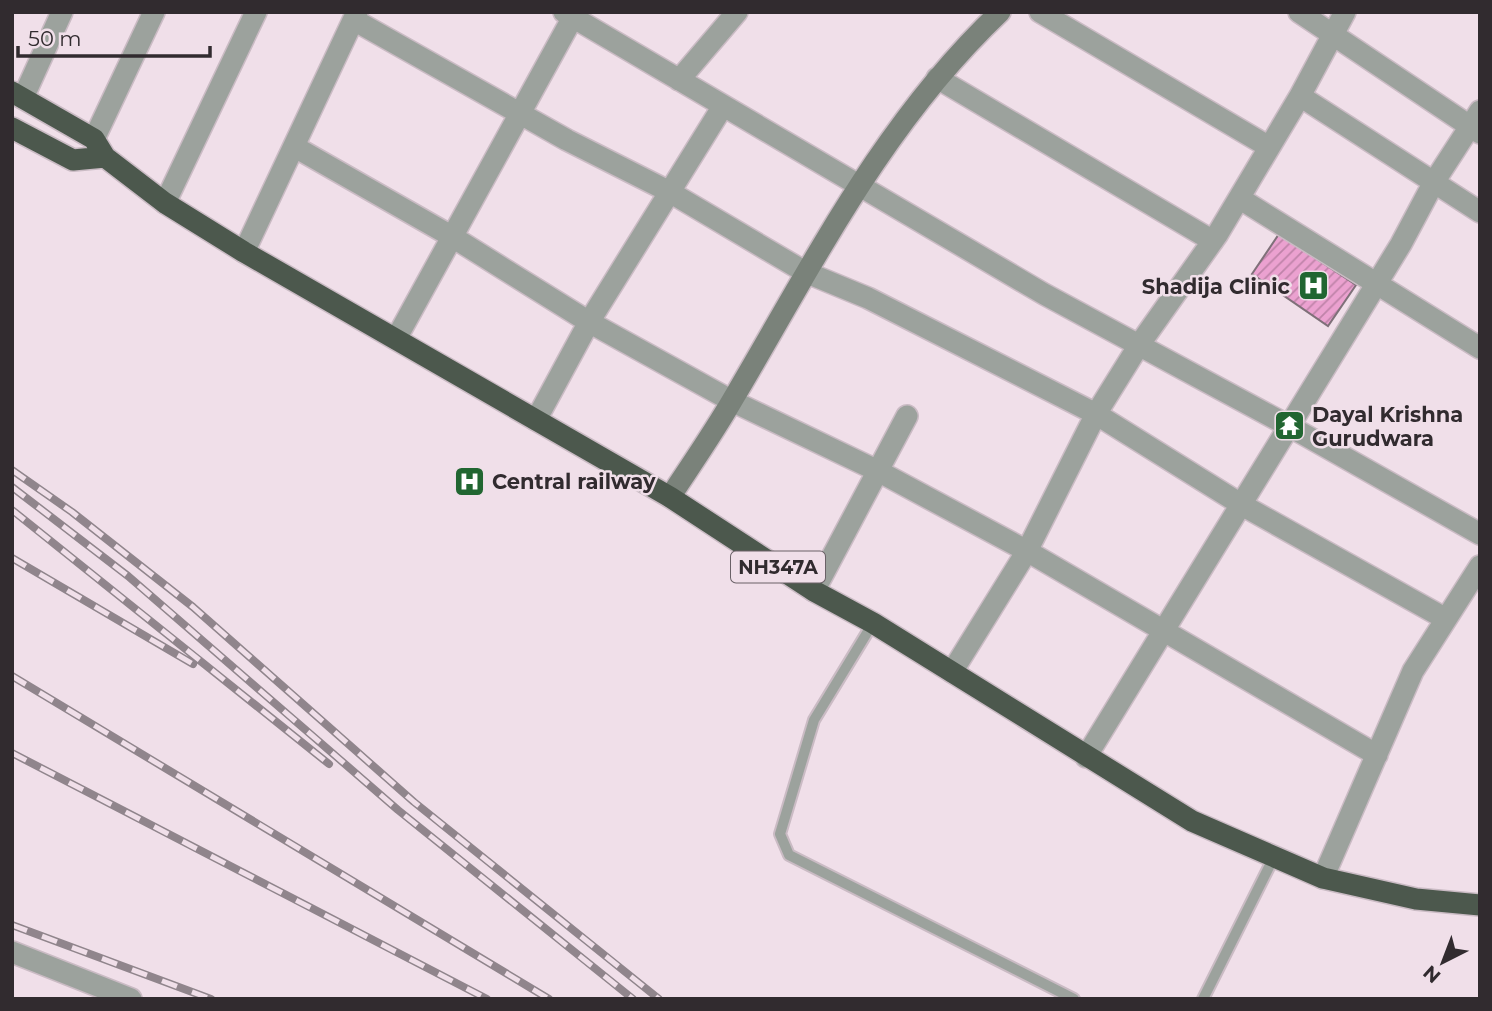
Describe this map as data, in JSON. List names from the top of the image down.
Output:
{
  "streets": {
    "highway": ["NH347A"]
  },
  "places": {
    "hospital": ["Shadija Clinic", "Central railway"],
    "temple": ["Dayal Krishna Gurudwara"]
  },
  "scale_bar": "50 m",
  "north": "bottom left"
}
